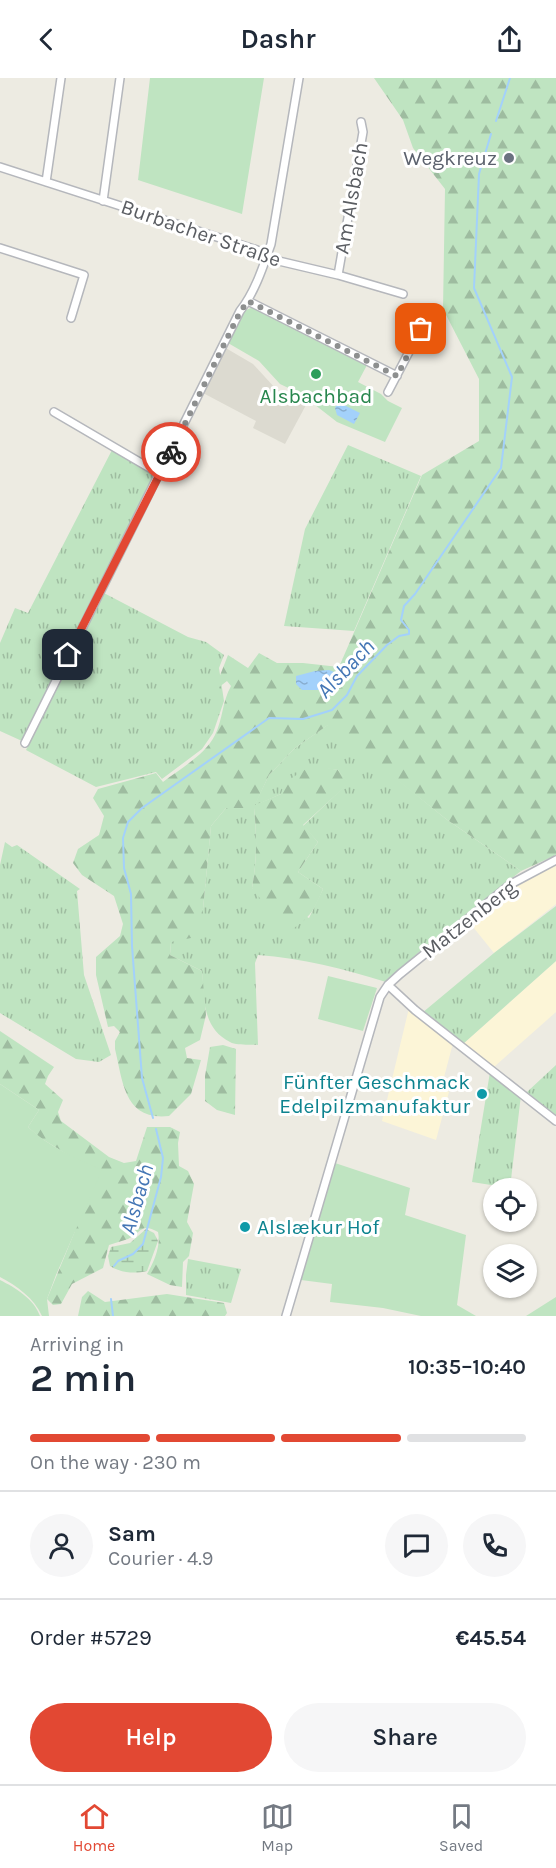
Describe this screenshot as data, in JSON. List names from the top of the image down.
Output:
{
  "streets": {
    "street": ["Am Alsbach", "Burbacher Straße", "Matzenberg"]
  },
  "crossings": [
    ["Am Alsbach", "Burbacher Straße"]
  ],
  "water": ["Alsbach"],
  "places": [
    "Wegkreuz",
    "Alsbachbad",
    "Fünfter Geschmack Edelpilzmanufaktur",
    "Alslækur Hof"
  ],
  "page": {
    "header": "Dashr",
    "heading": ["2 min", "Arriving in", "10:35–10:40"],
    "panel": [
      "Sam",
      "Courier · 4.9",
      "Order #5729",
      "€45.54"
    ],
    "bar": "On the way · 230 m",
    "buttons": ["Help", "Share"],
    "tabs": ["Home", "Map", "Saved"]
  }
}
